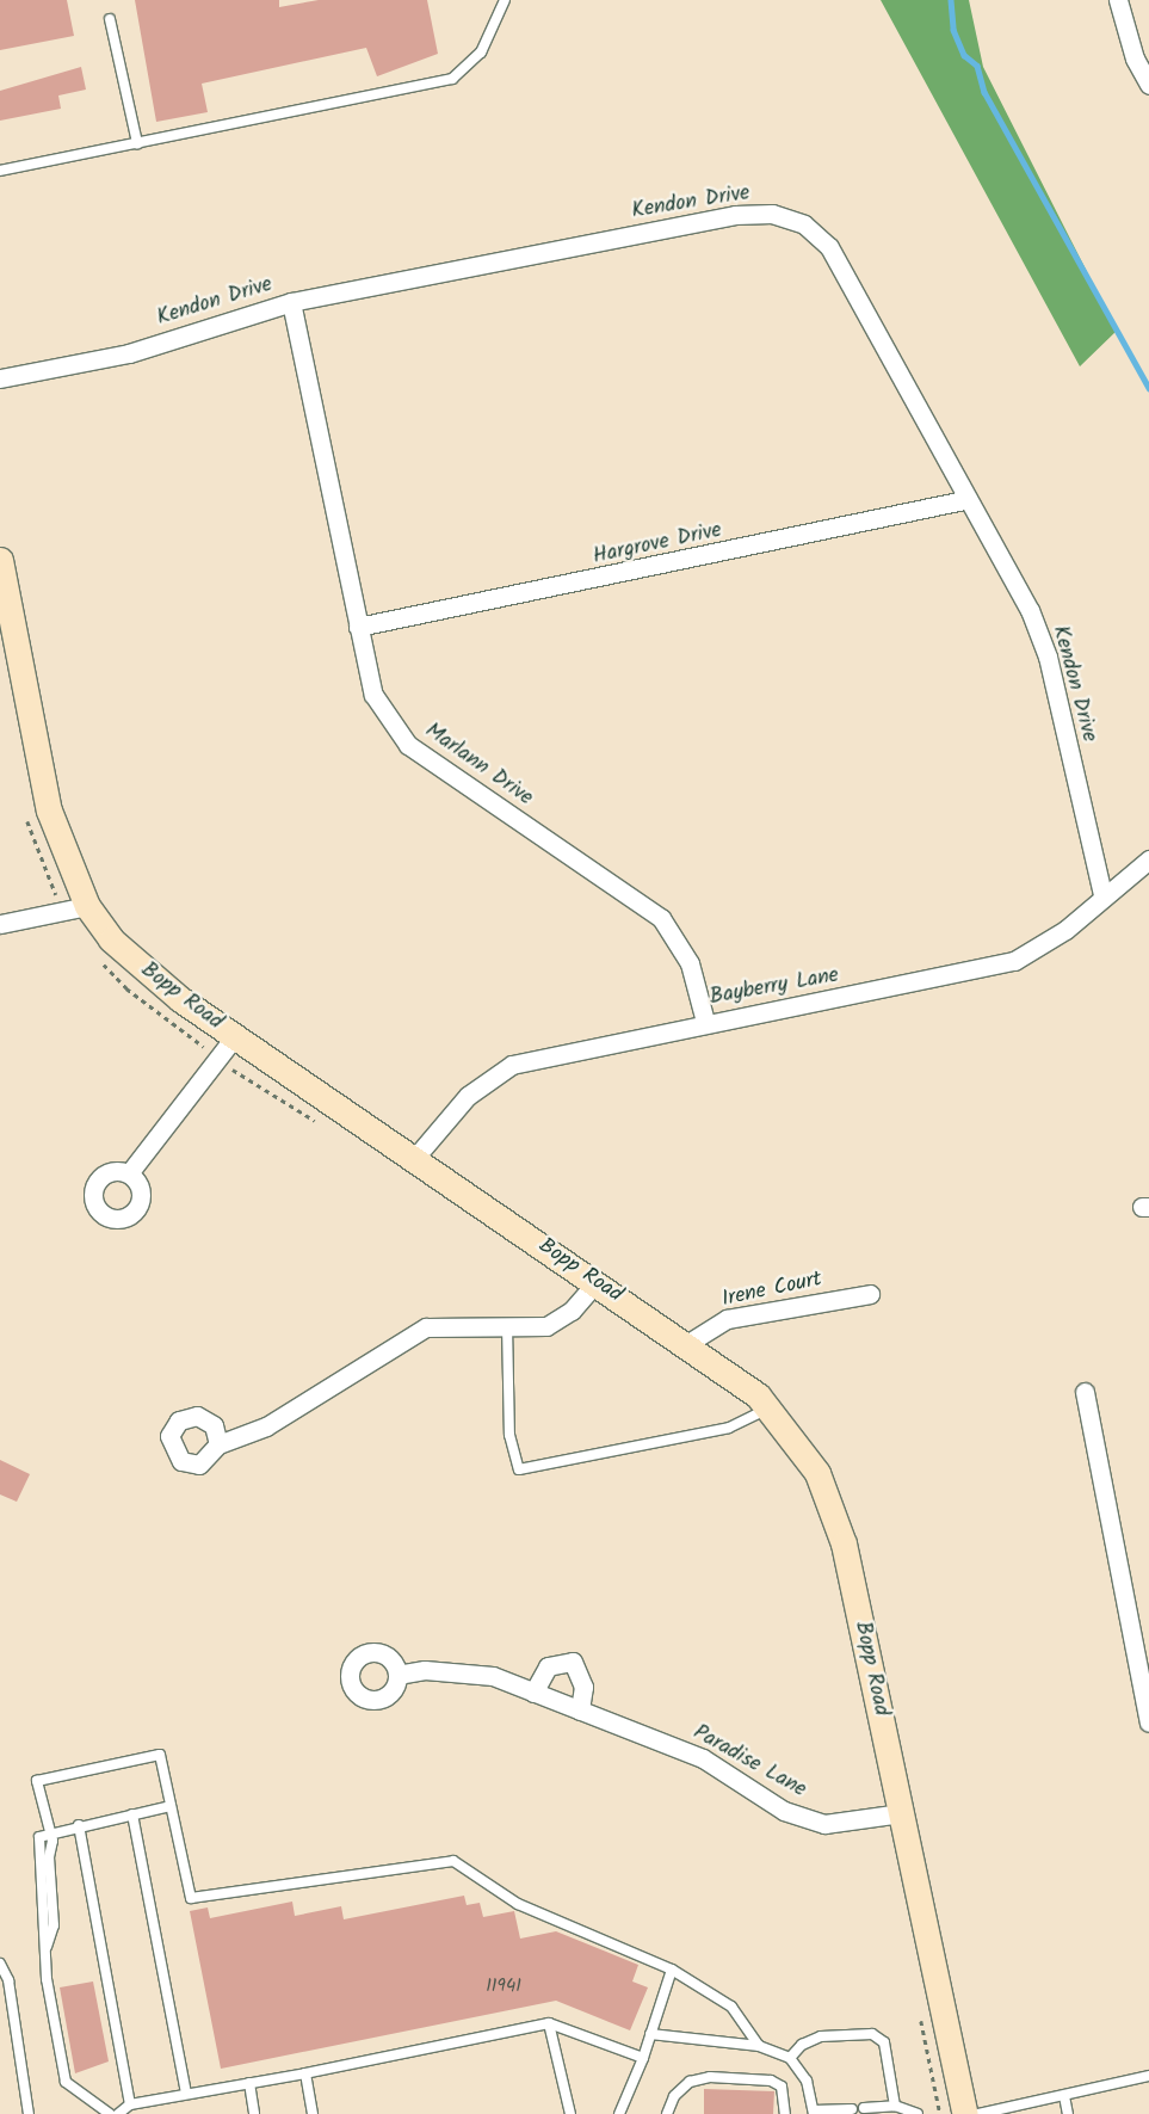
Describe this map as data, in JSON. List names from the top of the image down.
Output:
{
  "streets": {
    "street": [
      "Kendon Drive",
      "Hargrove Drive",
      "Marlann Drive",
      "Bayberry Lane",
      "Bopp Road",
      "Irene Court",
      "Paradise Lane"
    ]
  },
  "crossings": [
    ["Kendon Drive", "Hargrove Drive"],
    ["Kendon Drive", "Marlann Drive"],
    ["Kendon Drive", "Bayberry Lane"],
    ["Hargrove Drive", "Marlann Drive"],
    ["Marlann Drive", "Bayberry Lane"],
    ["Bayberry Lane", "Bopp Road"],
    ["Bopp Road", "Irene Court"],
    ["Bopp Road", "Paradise Lane"]
  ],
  "house_numbers": ["11941"]
}
